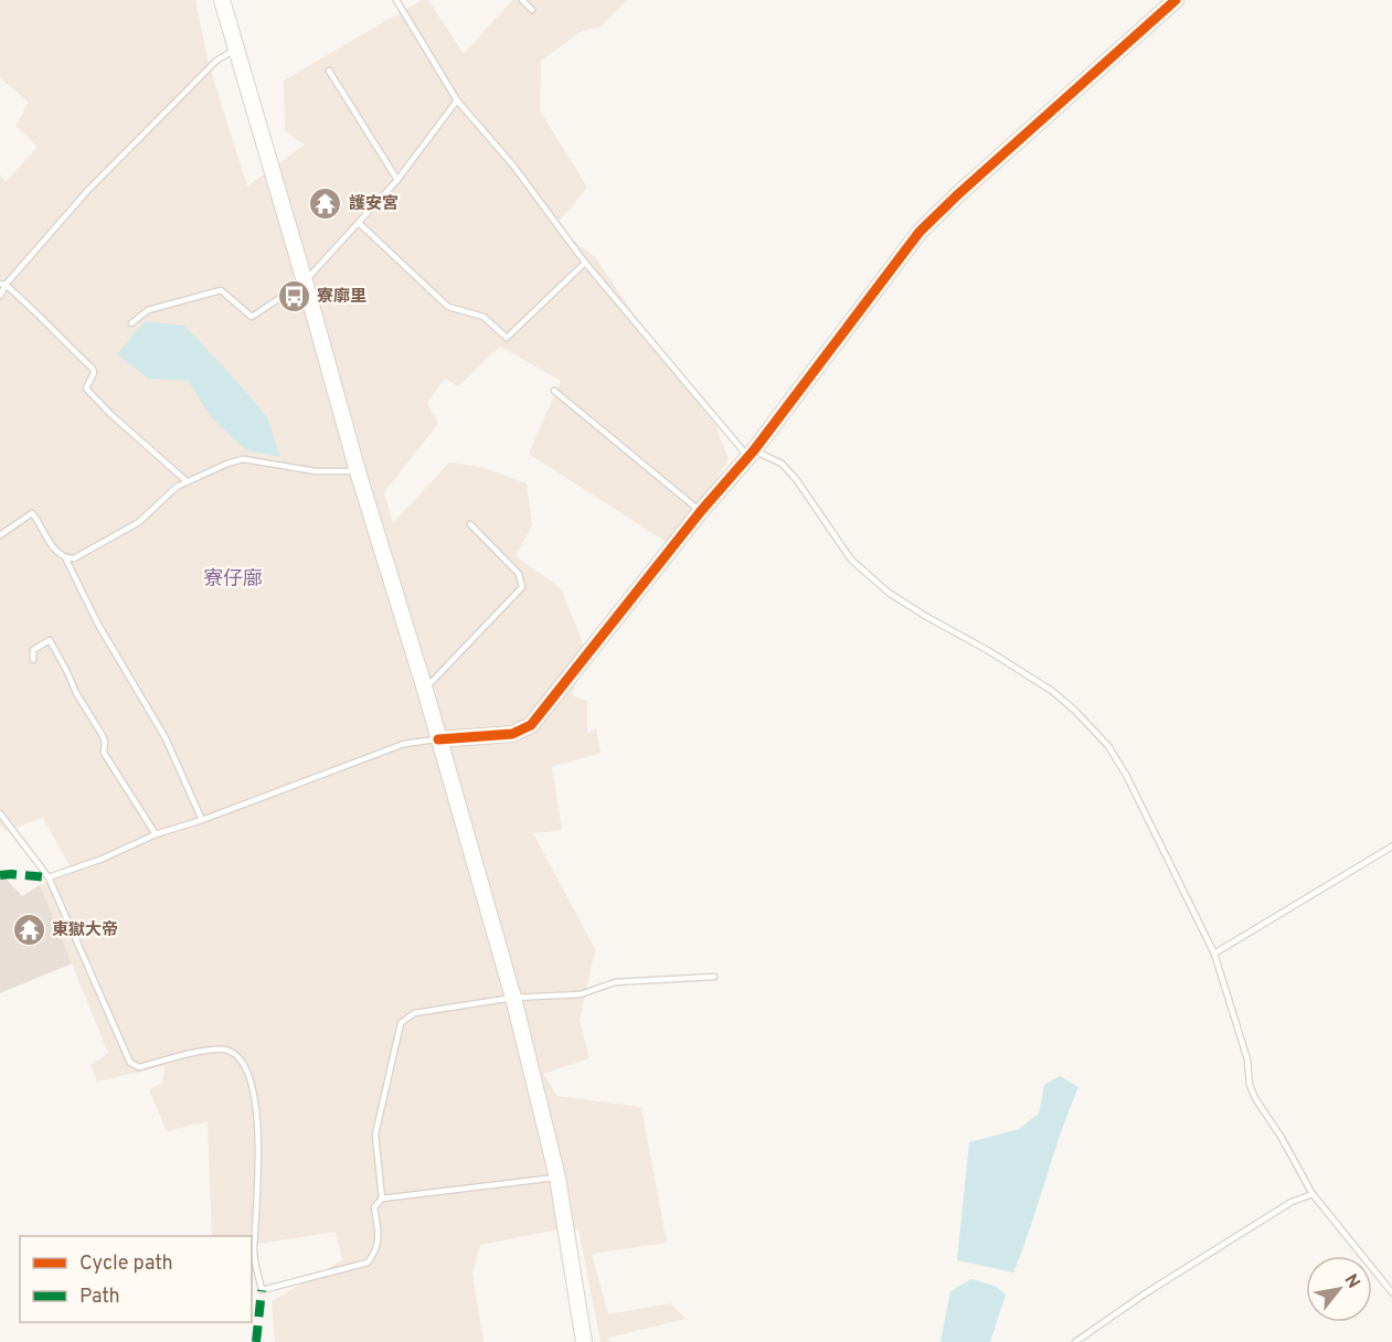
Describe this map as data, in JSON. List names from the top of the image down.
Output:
{
  "districts": ["寮仔廍"],
  "places": {
    "temple": ["護安宮", "東獄大帝"],
    "bus stop": ["寮廓里"]
  },
  "legend": ["Cycle path", "Path"],
  "north": "top right"
}
